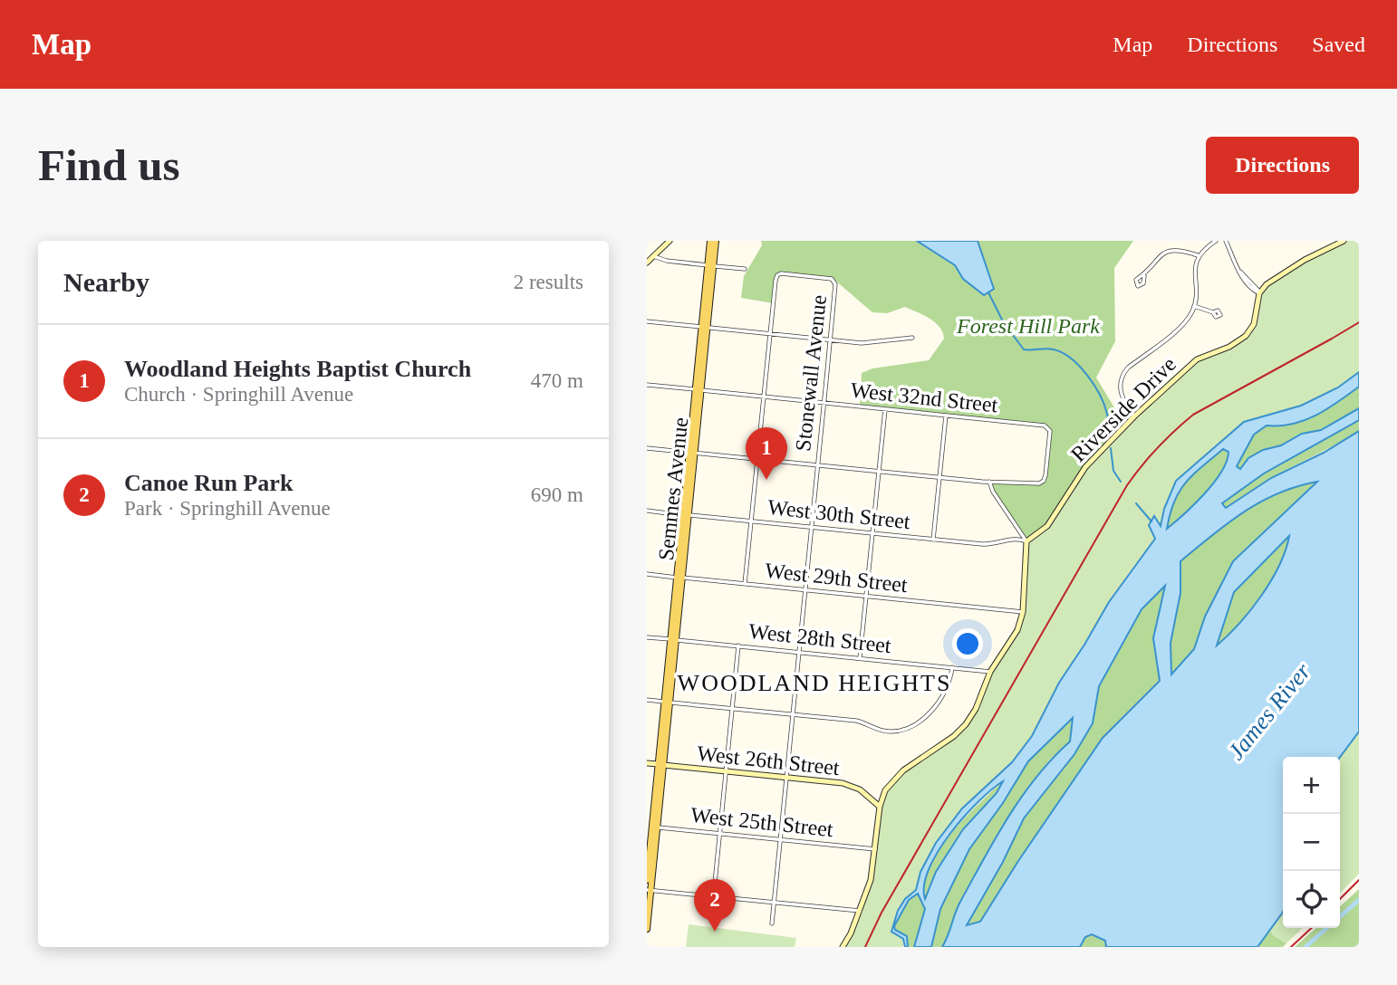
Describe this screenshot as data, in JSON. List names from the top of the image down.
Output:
{
  "streets": {
    "main road": ["Semmes Avenue"],
    "street": [
      "Stonewall Avenue",
      "West 32nd Street",
      "Riverside Drive",
      "West 30th Street",
      "West 29th Street",
      "West 28th Street",
      "West 26th Street",
      "West 25th Street"
    ]
  },
  "crossings": [
    ["Stonewall Avenue", "West 32nd Street"],
    ["Stonewall Avenue", "West 30th Street"],
    ["Stonewall Avenue", "West 29th Street"],
    ["Stonewall Avenue", "West 28th Street"],
    ["Stonewall Avenue", "West 26th Street"],
    ["Stonewall Avenue", "West 25th Street"],
    ["West 32nd Street", "Semmes Avenue"],
    ["Riverside Drive", "West 30th Street"],
    ["Semmes Avenue", "West 30th Street"],
    ["Semmes Avenue", "West 29th Street"],
    ["Semmes Avenue", "West 28th Street"],
    ["Semmes Avenue", "West 26th Street"],
    ["Semmes Avenue", "West 25th Street"]
  ],
  "districts": ["WOODLAND HEIGHTS"],
  "water": ["James River"],
  "parks": ["Forest Hill Park"],
  "page": {
    "header": "Map",
    "nav": ["Map", "Directions", "Saved"],
    "buttons": "Directions",
    "title": "Find us",
    "heading": ["Nearby", "2 results"],
    "list": [
      {
        "mark": "1",
        "name": "Woodland Heights Baptist Church",
        "note": "Church · Springhill Avenue",
        "value": "470 m"
      },
      {
        "mark": "2",
        "name": "Canoe Run Park",
        "note": "Park · Springhill Avenue",
        "value": "690 m"
      }
    ],
    "pins": ["1", "2"],
    "map_buttons": ["+", "−"]
  }
}
